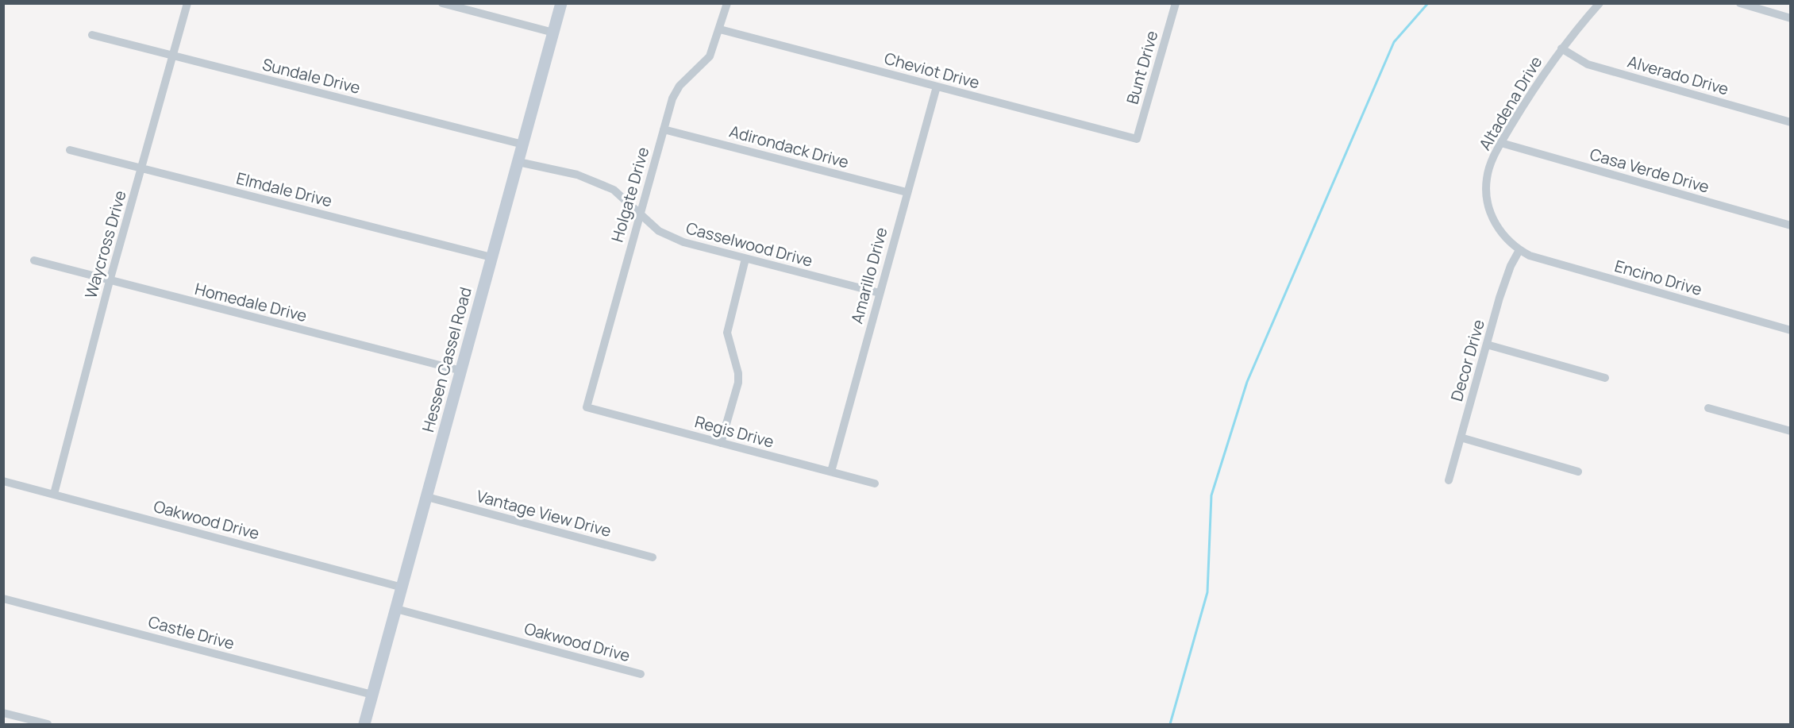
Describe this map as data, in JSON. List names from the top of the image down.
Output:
{
  "streets": {
    "main road": ["Hessen Cassel Road"],
    "street": [
      "Bunt Drive",
      "Cheviot Drive",
      "Alverado Drive",
      "Sundale Drive",
      "Altadena Drive",
      "Adirondack Drive",
      "Casa Verde Drive",
      "Elmdale Drive",
      "Holgate Drive",
      "Waycross Drive",
      "Casselwood Drive",
      "Amarillo Drive",
      "Encino Drive",
      "Homedale Drive",
      "Decor Drive",
      "Regis Drive",
      "Vantage View Drive",
      "Oakwood Drive",
      "Castle Drive"
    ]
  },
  "crossings": [
    ["Bunt Drive", "Cheviot Drive"],
    ["Cheviot Drive", "Holgate Drive"],
    ["Cheviot Drive", "Amarillo Drive"],
    ["Alverado Drive", "Altadena Drive"],
    ["Sundale Drive", "Waycross Drive"],
    ["Sundale Drive", "Hessen Cassel Road"],
    ["Altadena Drive", "Casa Verde Drive"],
    ["Altadena Drive", "Encino Drive"],
    ["Altadena Drive", "Decor Drive"],
    ["Adirondack Drive", "Holgate Drive"],
    ["Adirondack Drive", "Amarillo Drive"],
    ["Elmdale Drive", "Waycross Drive"],
    ["Elmdale Drive", "Hessen Cassel Road"],
    ["Holgate Drive", "Casselwood Drive"],
    ["Holgate Drive", "Regis Drive"],
    ["Waycross Drive", "Homedale Drive"],
    ["Waycross Drive", "Oakwood Drive"],
    ["Casselwood Drive", "Amarillo Drive"],
    ["Casselwood Drive", "Hessen Cassel Road"],
    ["Amarillo Drive", "Regis Drive"],
    ["Encino Drive", "Decor Drive"],
    ["Homedale Drive", "Hessen Cassel Road"],
    ["Hessen Cassel Road", "Vantage View Drive"],
    ["Hessen Cassel Road", "Oakwood Drive"],
    ["Hessen Cassel Road", "Castle Drive"]
  ]
}
